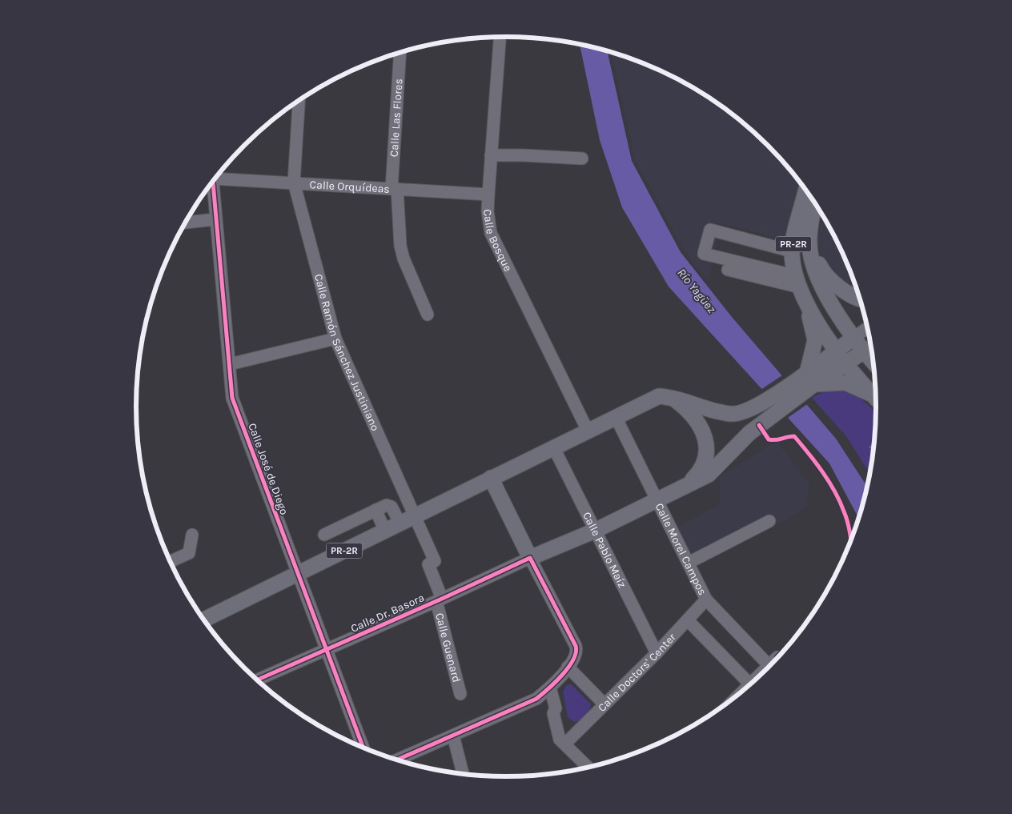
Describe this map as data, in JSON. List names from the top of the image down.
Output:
{
  "streets": {
    "main road": ["PR-2R", "Calle Dr. Basora"],
    "street": [
      "Calle Las Flores",
      "Calle Orquídeas",
      "Calle Bosque",
      "Calle Ramón Sánchez Justiniano",
      "Calle José de Diego",
      "Calle Morel Campos",
      "Calle Pablo Maíz",
      "Calle Guenard",
      "Calle Doctors' Center"
    ]
  },
  "crossings": [
    ["Calle Las Flores", "Calle Orquídeas"],
    ["Calle Orquídeas", "Calle Bosque"],
    ["Calle Orquídeas", "Calle Ramón Sánchez Justiniano"],
    ["Calle Bosque", "PR-2R"],
    ["PR-2R", "Calle Ramón Sánchez Justiniano"],
    ["PR-2R", "Calle José de Diego"],
    ["PR-2R", "Calle Morel Campos"],
    ["PR-2R", "Calle Pablo Maíz"],
    ["PR-2R", "Calle Dr. Basora"],
    ["Calle Ramón Sánchez Justiniano", "Calle Dr. Basora"],
    ["Calle Ramón Sánchez Justiniano", "Calle Guenard"],
    ["Calle José de Diego", "Calle Dr. Basora"],
    ["Calle Morel Campos", "Calle Dr. Basora"],
    ["Calle Morel Campos", "Calle Doctors' Center"],
    ["Calle Pablo Maíz", "Calle Dr. Basora"],
    ["Calle Pablo Maíz", "Calle Doctors' Center"],
    ["Calle Dr. Basora", "Calle Guenard"]
  ],
  "water": ["Río Yagüez"]
}
